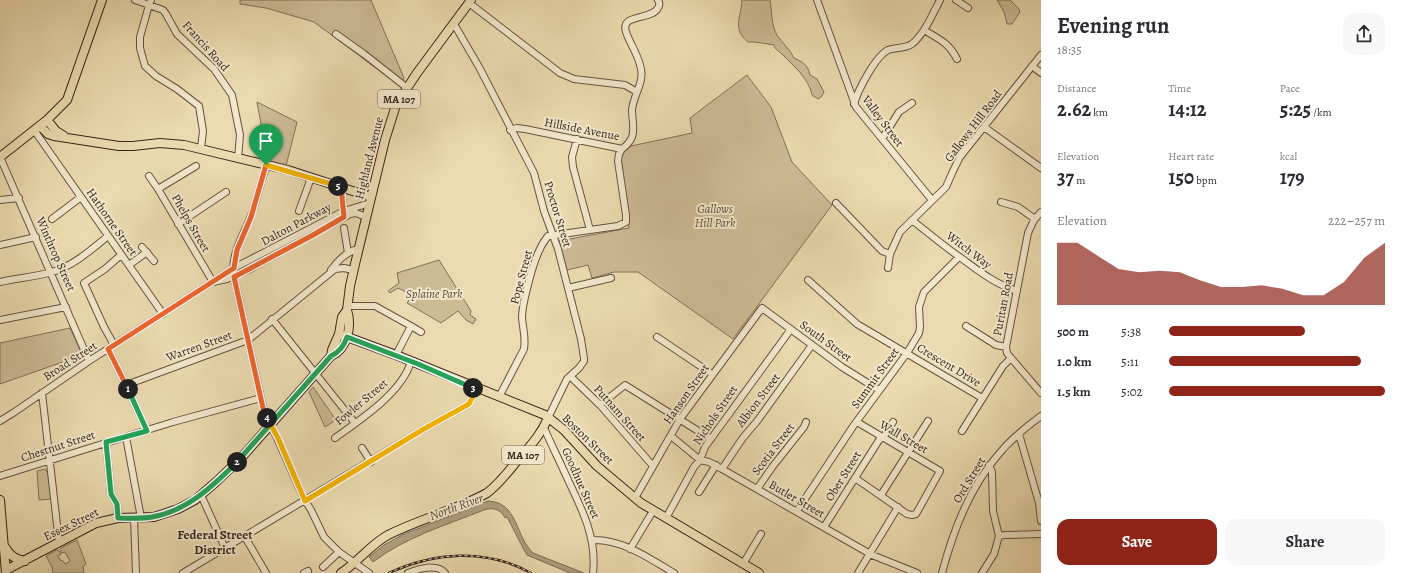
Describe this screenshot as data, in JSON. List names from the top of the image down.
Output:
{
  "streets": {
    "main road": [
      "MA 107",
      "Highland Avenue",
      "Boston Street",
      "Essex Street"
    ],
    "street": [
      "Francis Road",
      "Valley Street",
      "Gallows Hill Road",
      "Hillside Avenue",
      "Proctor Street",
      "Hathorne Street",
      "Phelps Street",
      "Dalton Parkway",
      "Witch Way",
      "Winthrop Street",
      "Pope Street",
      "Puritan Road",
      "South Street",
      "Warren Street",
      "Broad Street",
      "Crescent Drive",
      "Summit Street",
      "Hanson Street",
      "Albion Street",
      "Fowler Street",
      "Putnam Street",
      "Nichols Street",
      "Wall Street",
      "Chestnut Street",
      "Scotia Street",
      "Ober Street",
      "Ord Street",
      "Goodhue Street",
      "Butler Street"
    ]
  },
  "crossings": [
    ["MA 107", "Proctor Street"],
    ["MA 107", "Boston Street"],
    ["MA 107", "Goodhue Street"],
    ["Valley Street", "Gallows Hill Road"],
    ["Gallows Hill Road", "Witch Way"],
    ["Hillside Avenue", "Proctor Street"],
    ["Highland Avenue", "Proctor Street"],
    ["Highland Avenue", "Dalton Parkway"],
    ["Highland Avenue", "Warren Street"],
    ["Highland Avenue", "Essex Street"],
    ["Proctor Street", "Pope Street"],
    ["Proctor Street", "Putnam Street"],
    ["Proctor Street", "Boston Street"],
    ["Hathorne Street", "Broad Street"],
    ["Phelps Street", "Broad Street"],
    ["Dalton Parkway", "Broad Street"],
    ["Witch Way", "Puritan Road"],
    ["Witch Way", "Summit Street"],
    ["Winthrop Street", "Broad Street"],
    ["Pope Street", "Boston Street"],
    ["South Street", "Summit Street"],
    ["South Street", "Hanson Street"],
    ["South Street", "Albion Street"],
    ["South Street", "Nichols Street"],
    ["Warren Street", "Essex Street"],
    ["Crescent Drive", "Summit Street"],
    ["Summit Street", "Wall Street"],
    ["Summit Street", "Butler Street"],
    ["Hanson Street", "Putnam Street"],
    ["Hanson Street", "Boston Street"],
    ["Hanson Street", "Butler Street"],
    ["Albion Street", "Butler Street"],
    ["Fowler Street", "Boston Street"],
    ["Nichols Street", "Boston Street"],
    ["Nichols Street", "Butler Street"],
    ["Wall Street", "Ober Street"],
    ["Boston Street", "Essex Street"],
    ["Scotia Street", "Butler Street"],
    ["Ober Street", "Butler Street"]
  ],
  "districts": ["Federal Street District"],
  "water": ["North River"],
  "parks": ["Gallows Hill Park", "Splaine Park"],
  "page": {
    "heading": ["Evening run", "18:35"],
    "stats": [
      ["Distance", "2.62 km"],
      ["Time", "14:12"],
      ["Pace", "5:25 /km"],
      ["Elevation", "37 m"],
      ["Heart rate", "150 bpm"],
      ["kcal", "179"]
    ],
    "pins": [
      "5",
      "3",
      "1",
      "4",
      "2"
    ],
    "chart": ["Elevation", "222–257 m"],
    "list": [
      {
        "name": "500 m",
        "note": "5:38"
      },
      {
        "name": "1.0 km",
        "note": "5:11"
      },
      {
        "name": "1.5 km",
        "note": "5:02"
      }
    ],
    "buttons": ["Save", "Share"]
  }
}
